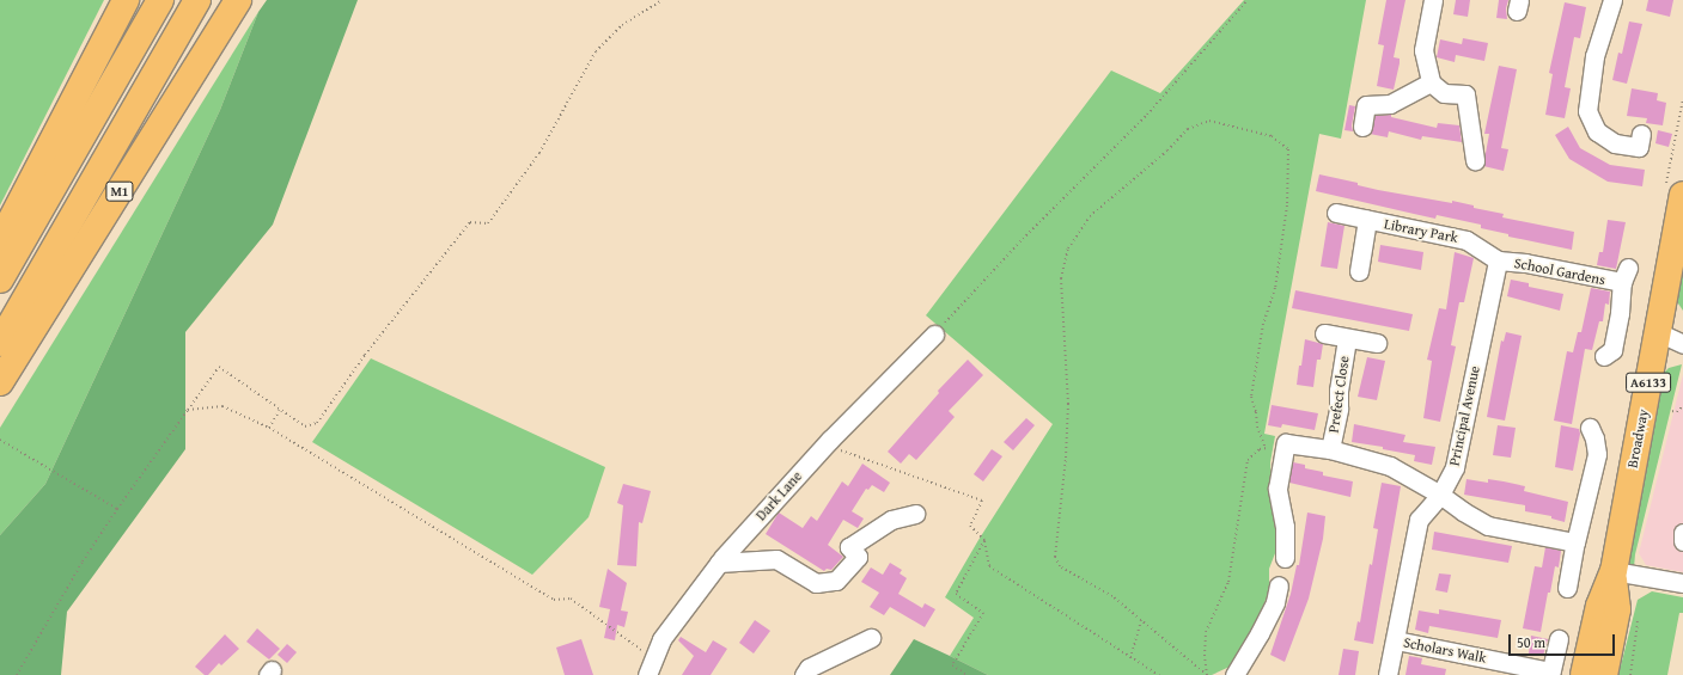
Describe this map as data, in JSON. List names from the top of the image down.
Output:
{
  "streets": {
    "highway": ["M1", "A6133", "Broadway"],
    "street": [
      "Library Park",
      "School Gardens",
      "Prefect Close",
      "Principal Avenue",
      "Dark Lane",
      "Scholars Walk"
    ]
  },
  "crossings": [
    ["Library Park", "School Gardens"],
    ["Library Park", "Principal Avenue"],
    ["School Gardens", "Principal Avenue"],
    ["Principal Avenue", "Scholars Walk"]
  ],
  "scale_bar": "50 m"
}
